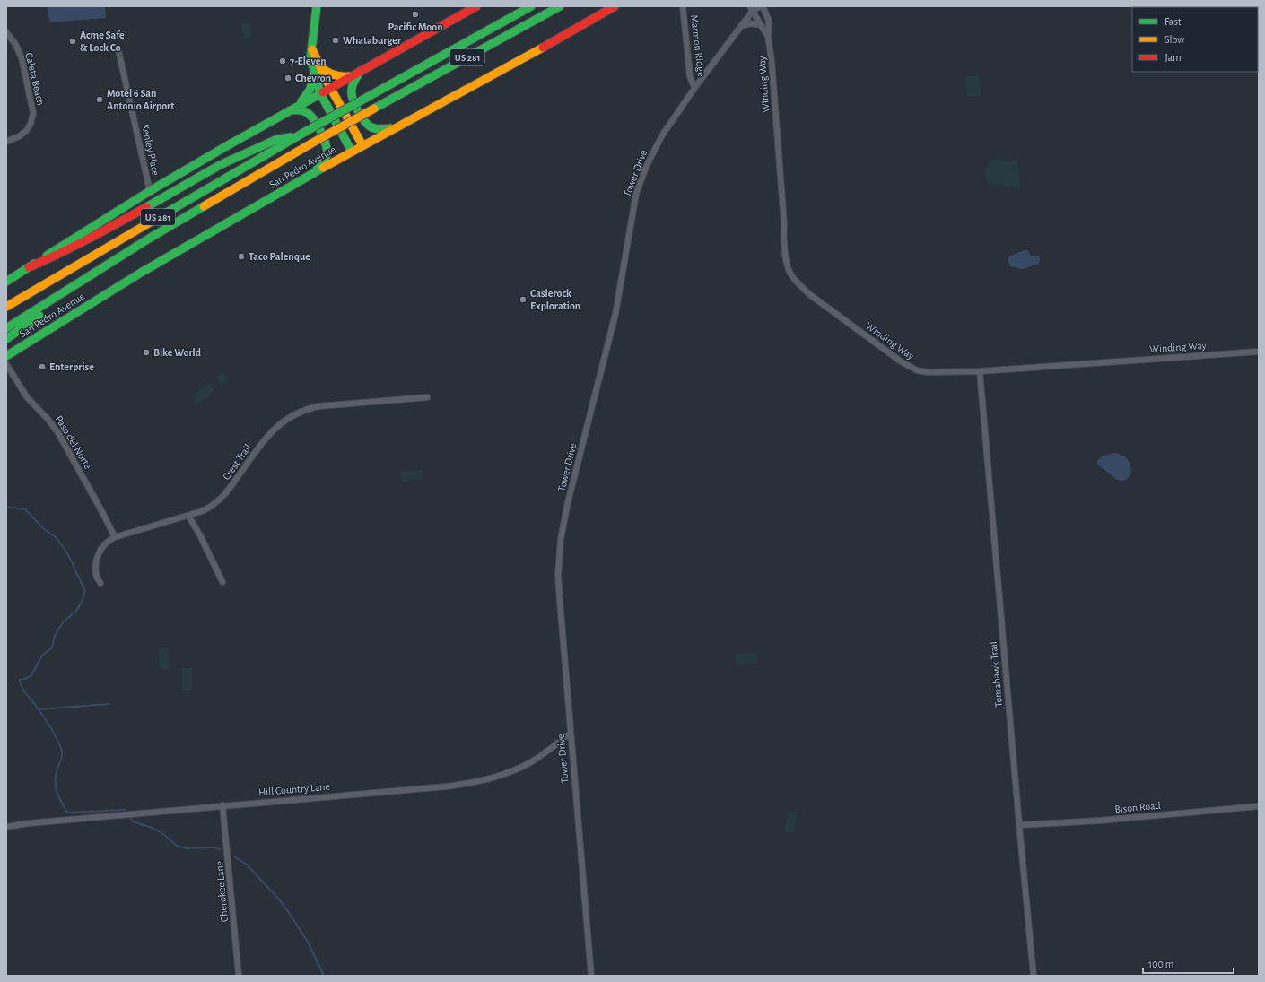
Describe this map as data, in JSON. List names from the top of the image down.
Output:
{
  "streets": {
    "main road": ["US 281", "San Pedro Avenue"],
    "street": [
      "Marmon Ridge",
      "Caleta Beach",
      "Winding Way",
      "Kenley Place",
      "Tower Drive",
      "Paso del Norte",
      "Crest Trail",
      "Tomahawk Trail",
      "Hill Country Lane",
      "Bison Road",
      "Cherokee Lane"
    ]
  },
  "crossings": [
    ["Marmon Ridge", "Tower Drive"],
    ["Winding Way", "Tower Drive"],
    ["Winding Way", "Tomahawk Trail"],
    ["Tower Drive", "Hill Country Lane"],
    ["Paso del Norte", "Crest Trail"],
    ["Tomahawk Trail", "Bison Road"],
    ["Hill Country Lane", "Cherokee Lane"]
  ],
  "places": [
    "Pacific Moon",
    "Whataburger",
    "Acme Safe & Lock Co",
    "7-Eleven",
    "Chevron",
    "Motel 6 San Antonio Airport",
    "Taco Palenque",
    "Caslerock Exploration",
    "Bike World",
    "Enterprise"
  ],
  "legend": ["Fast", "Slow", "Jam"],
  "scale_bar": "100 m"
}
